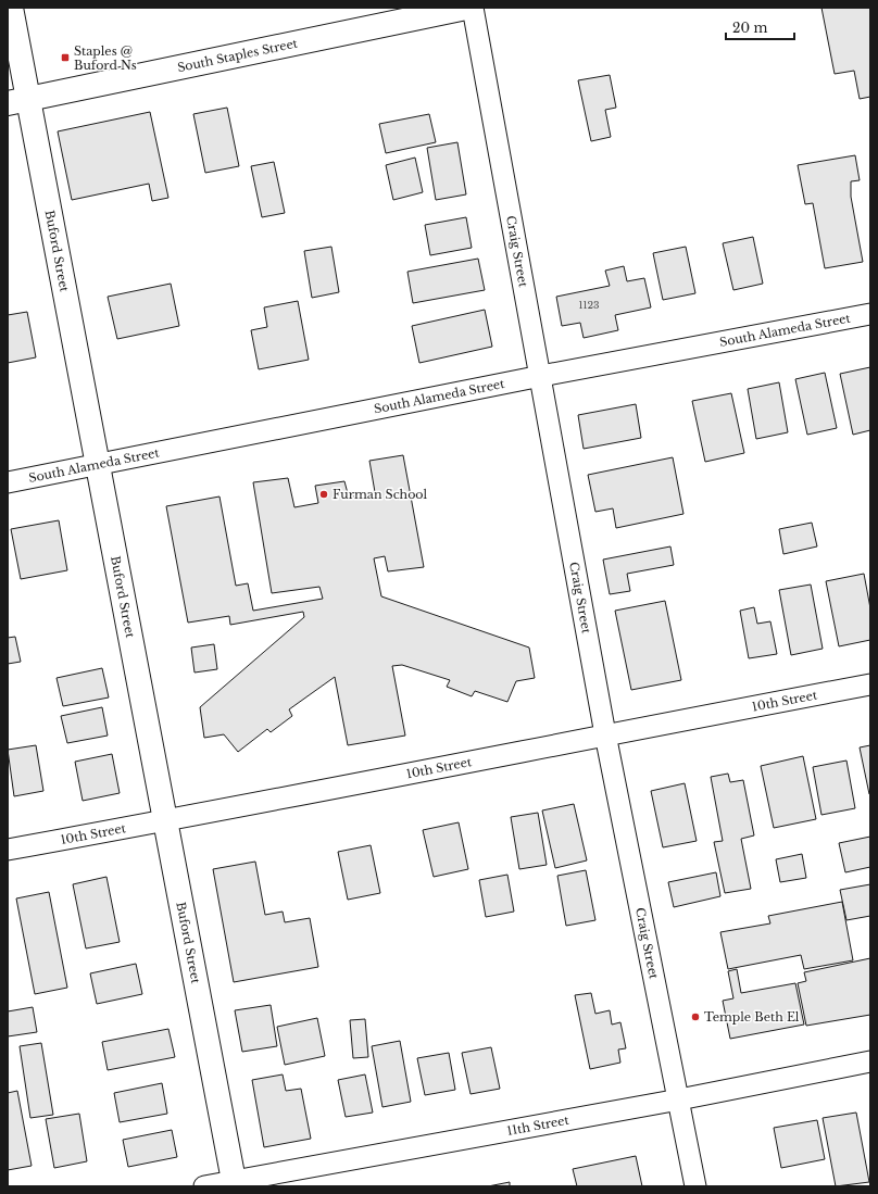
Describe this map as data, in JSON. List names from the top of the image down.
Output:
{
  "streets": {
    "street": [
      "South Staples Street",
      "Buford Street",
      "Craig Street",
      "South Alameda Street",
      "10th Street",
      "11th Street"
    ]
  },
  "crossings": [
    ["South Staples Street", "Buford Street"],
    ["Buford Street", "South Alameda Street"],
    ["Buford Street", "10th Street"],
    ["Buford Street", "11th Street"],
    ["Craig Street", "South Alameda Street"],
    ["Craig Street", "10th Street"],
    ["Craig Street", "11th Street"]
  ],
  "places": {
    "transit": ["Staples @ Buford Ns"],
    "other": ["Furman School", "Temple Beth El"]
  },
  "house_numbers": ["1123"],
  "scale_bar": "20 m"
}
